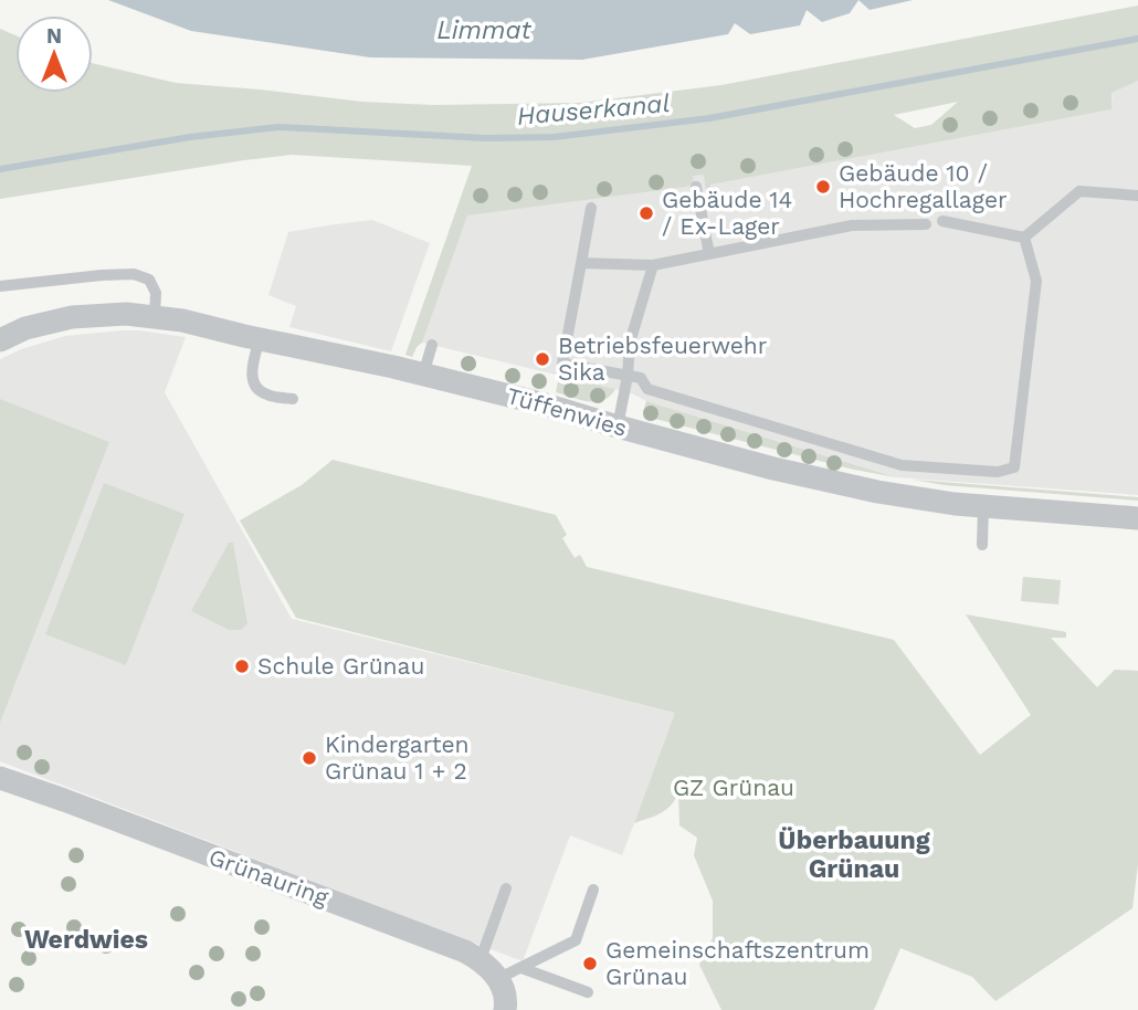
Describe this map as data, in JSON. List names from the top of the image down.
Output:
{
  "streets": {
    "street": ["Tüffenwies", "Grünauring"]
  },
  "districts": ["Überbauung Grünau", "Werdwies"],
  "water": ["Limmat", "Hauserkanal"],
  "parks": ["GZ Grünau"],
  "places": [
    "Gebäude 10 / Hochregallager",
    "Gebäude 14 / Ex-Lager",
    "Betriebsfeuerwehr Sika",
    "Schule Grünau",
    "Kindergarten Grünau 1 + 2",
    "Gemeinschaftszentrum Grünau"
  ],
  "north": "top"
}
